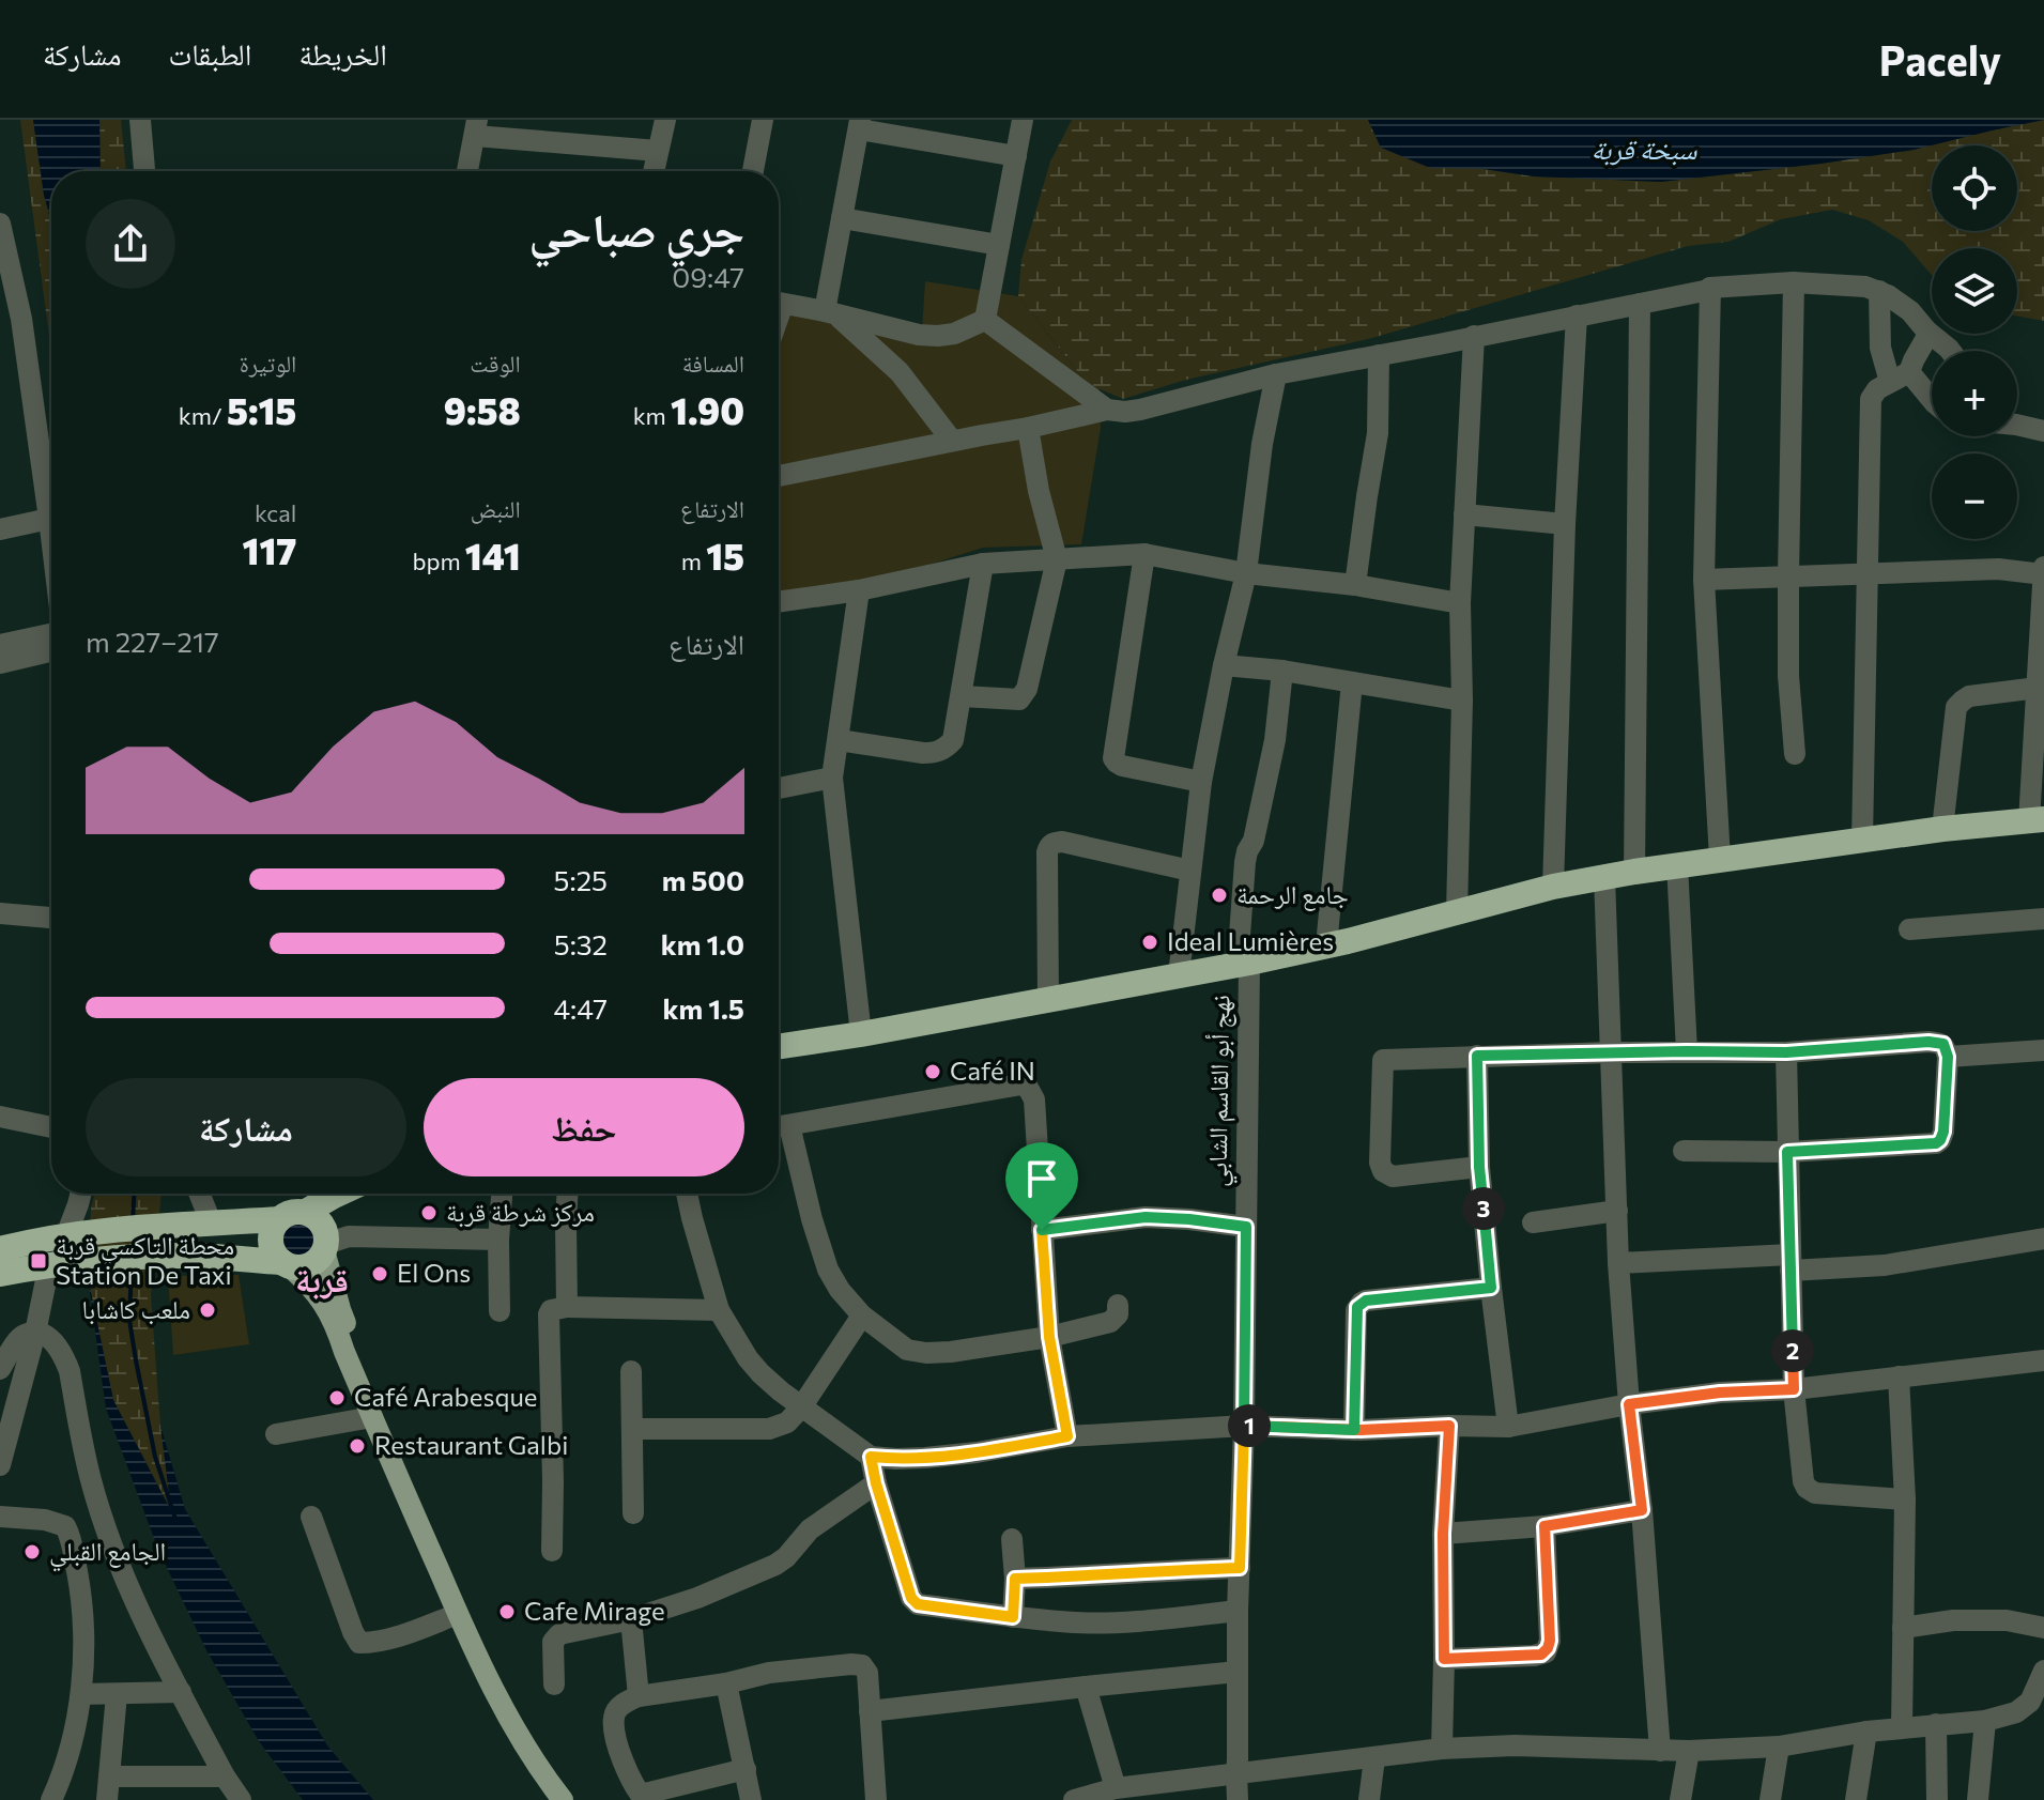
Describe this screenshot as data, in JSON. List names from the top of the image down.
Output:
{
  "streets": {
    "street": ["نهج أبو القاسم الشابي"]
  },
  "districts": ["قربة"],
  "water": ["سبخة قربة"],
  "places": {
    "other": [
      "جامع الرحمة",
      "Ideal Lumières",
      "Café IN",
      "مركز شرطة قربة",
      "El Ons",
      "ملعب كاشابا",
      "Café Arabesque",
      "Restaurant Galbi",
      "الجامع القبلي",
      "Cafe Mirage"
    ],
    "transit": ["محطة التاكسي قربة Station De Taxi"]
  },
  "page": {
    "header": "Pacely",
    "nav": ["الخريطة", "الطبقات", "مشاركة"],
    "map_buttons": ["+", "−"],
    "heading": ["جري صباحي", "09:47"],
    "stats": [
      ["المسافة", "1.90 km"],
      ["الوقت", "9:58"],
      ["الوتيرة", "5:15 /km"],
      ["الارتفاع", "15 m"],
      ["النبض", "141 bpm"],
      ["kcal", "117"]
    ],
    "chart": ["الارتفاع", "217–227 m"],
    "list": [
      {
        "name": "500 m",
        "note": "5:25"
      },
      {
        "name": "1.0 km",
        "note": "5:32"
      },
      {
        "name": "1.5 km",
        "note": "4:47"
      }
    ],
    "buttons": ["حفظ", "مشاركة"],
    "pins": ["3", "2", "1"]
  }
}
